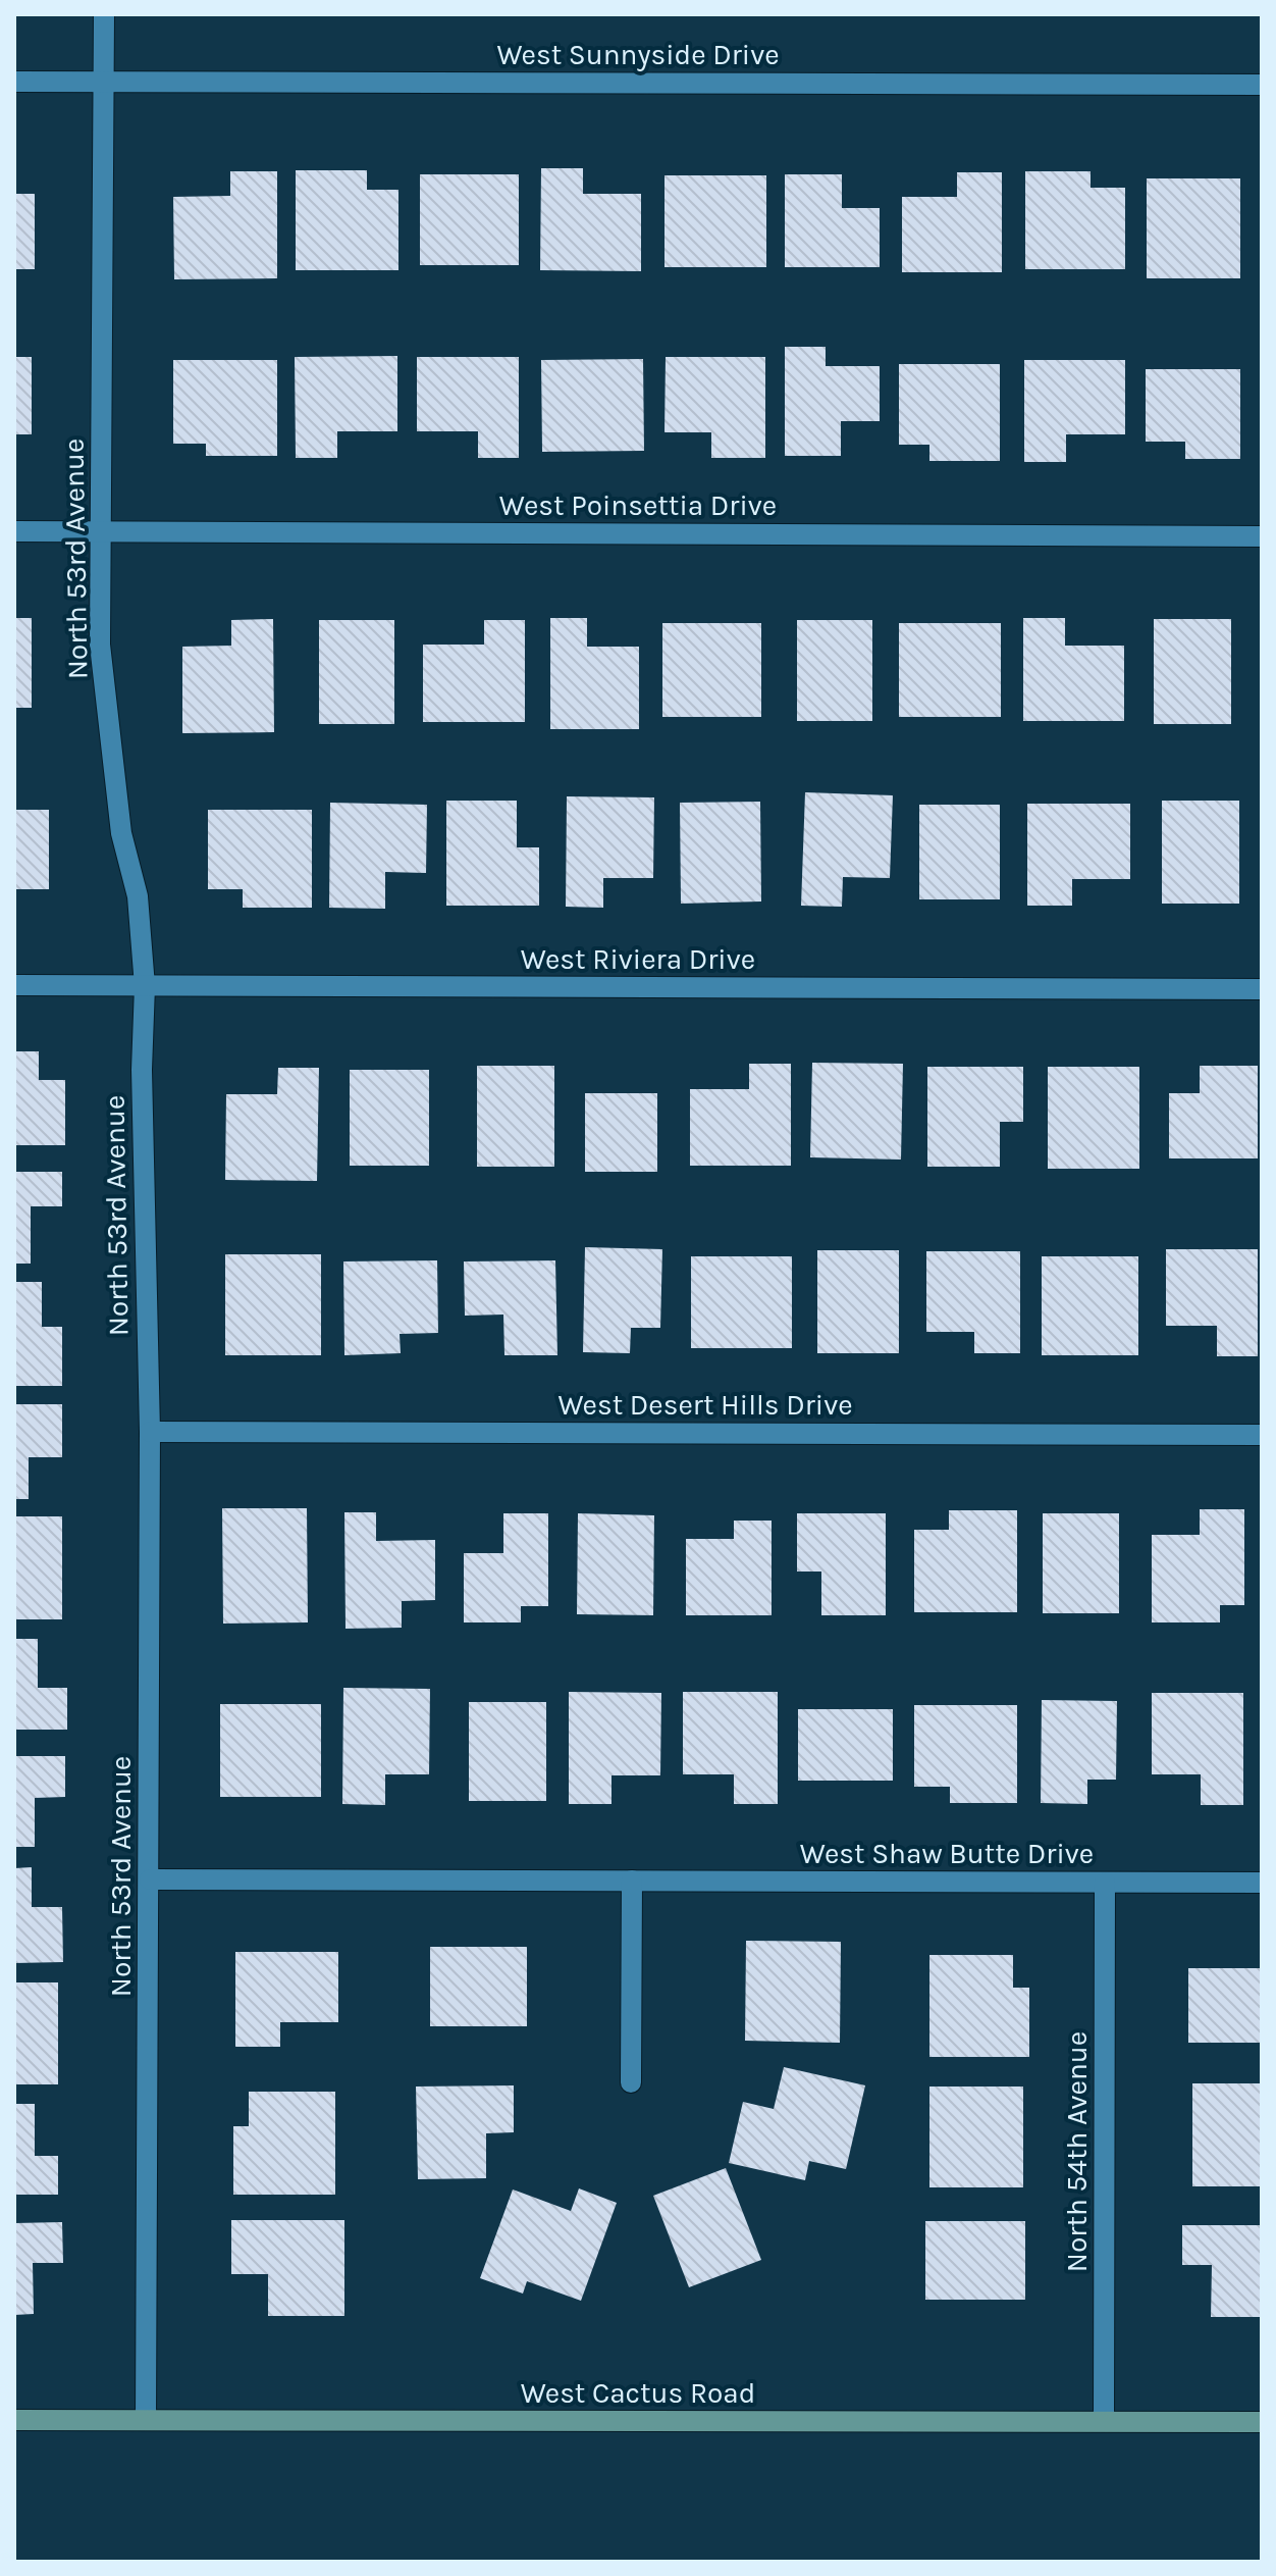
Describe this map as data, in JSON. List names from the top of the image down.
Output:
{
  "streets": {
    "main road": ["West Cactus Road"],
    "street": [
      "West Sunnyside Drive",
      "West Poinsettia Drive",
      "North 53rd Avenue",
      "West Riviera Drive",
      "West Desert Hills Drive",
      "West Shaw Butte Drive",
      "North 54th Avenue"
    ]
  },
  "crossings": [
    ["West Sunnyside Drive", "North 53rd Avenue"],
    ["West Poinsettia Drive", "North 53rd Avenue"],
    ["North 53rd Avenue", "West Riviera Drive"],
    ["North 53rd Avenue", "West Desert Hills Drive"],
    ["North 53rd Avenue", "West Shaw Butte Drive"],
    ["North 53rd Avenue", "West Cactus Road"],
    ["West Shaw Butte Drive", "North 54th Avenue"],
    ["North 54th Avenue", "West Cactus Road"]
  ]
}
